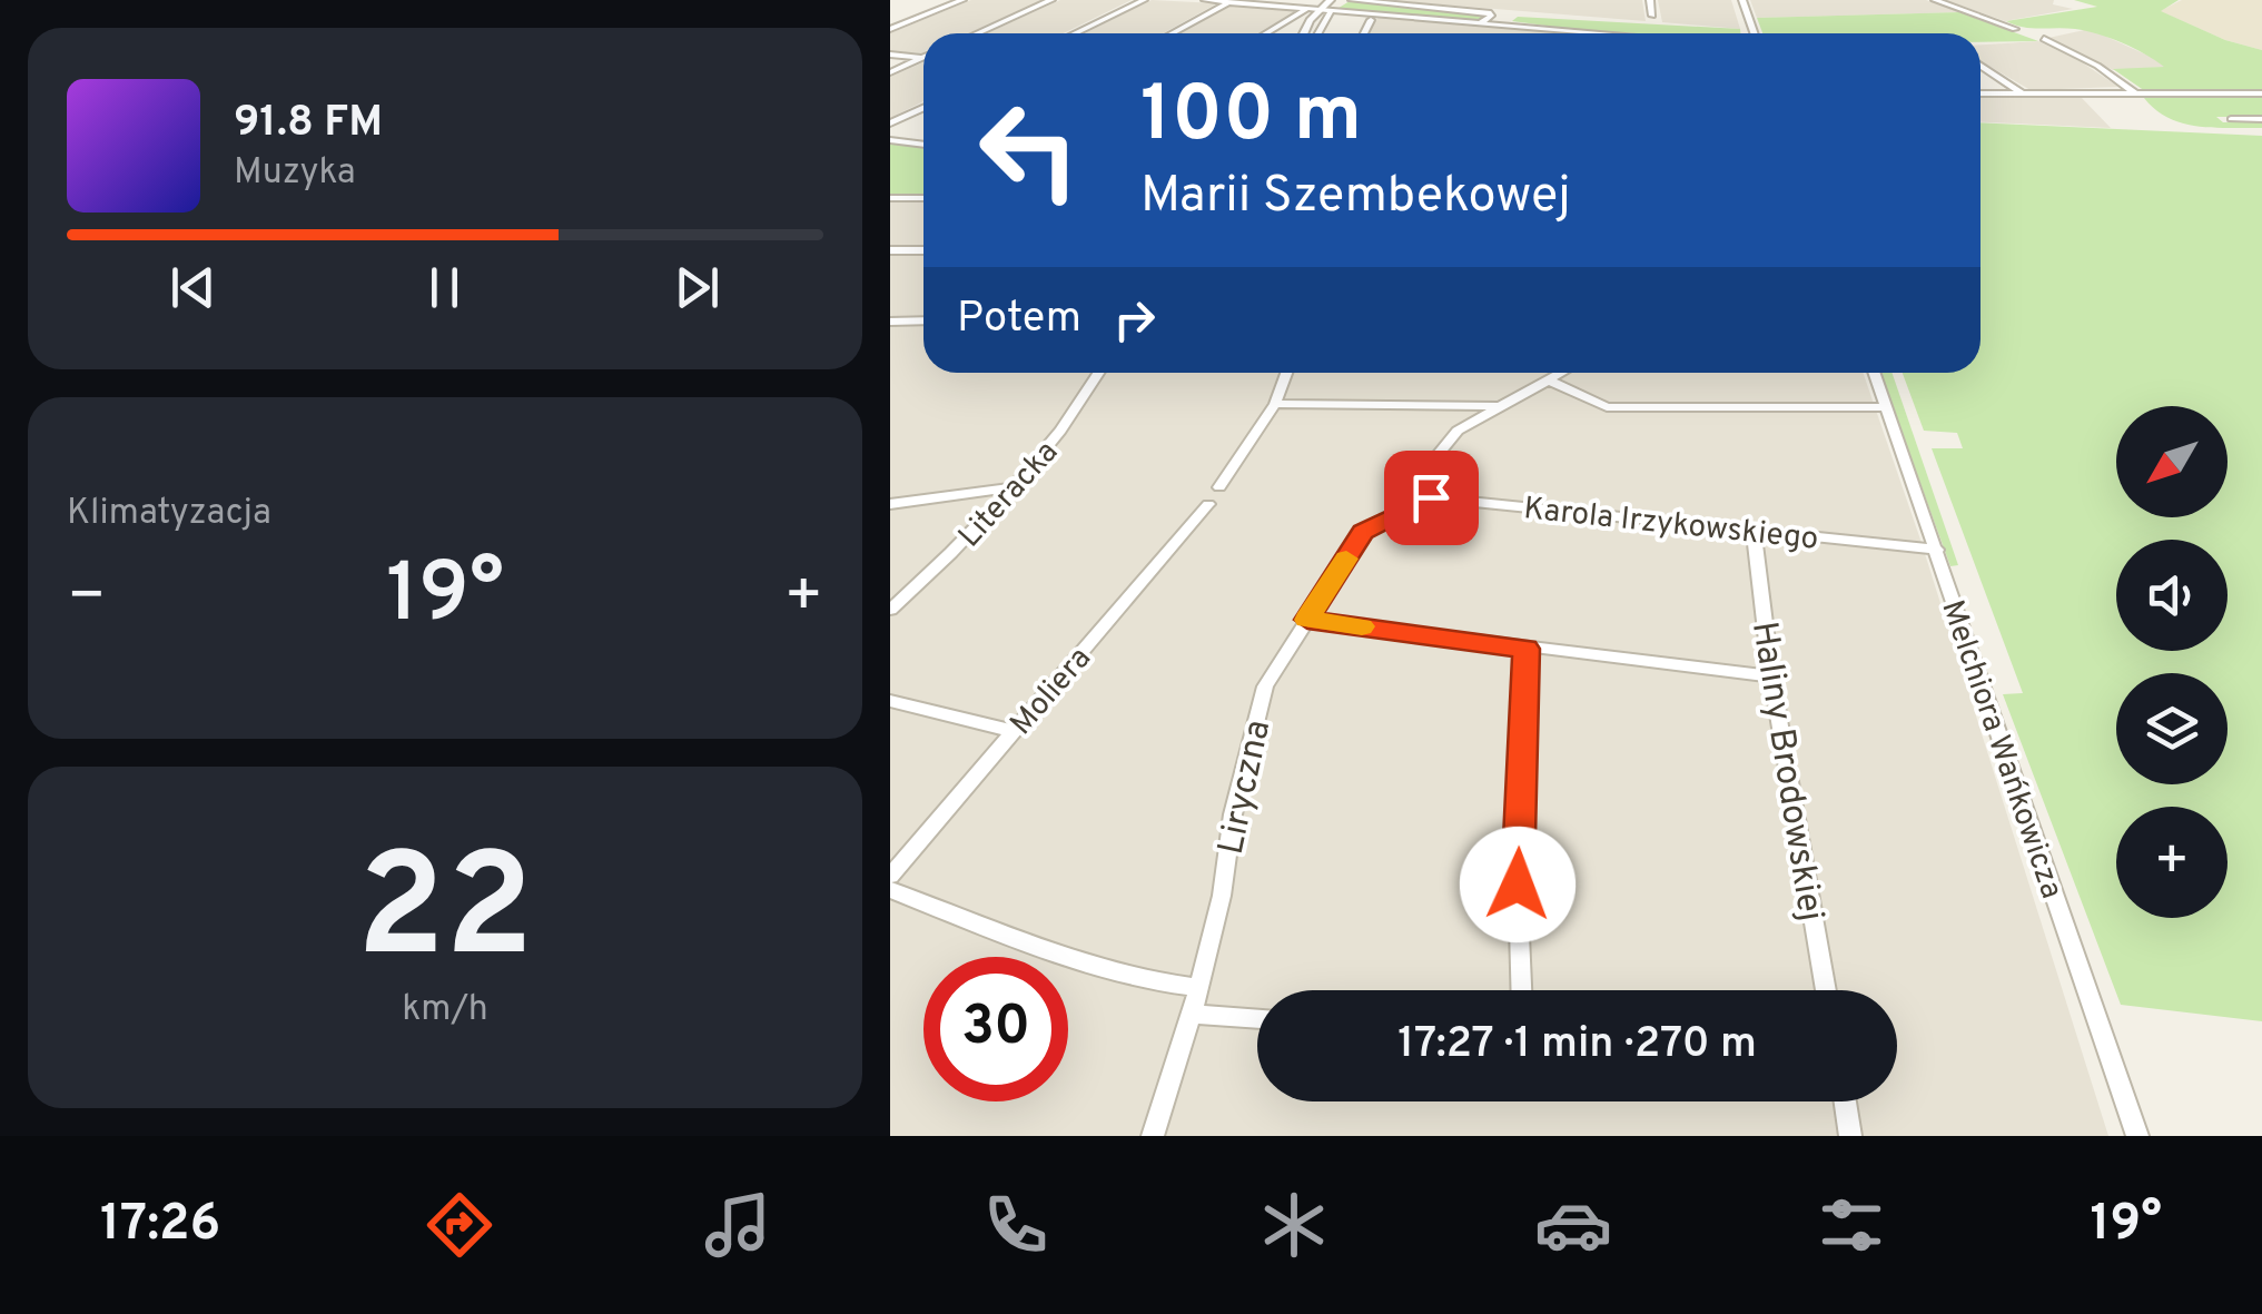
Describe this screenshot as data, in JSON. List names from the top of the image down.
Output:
{
  "streets": {
    "street": [
      "Literacka",
      "Karola Irzykowskiego",
      "Moliera",
      "Melchiora Wańkowicza",
      "Haliny Brodowskiej",
      "Liryczna"
    ]
  },
  "crossings": [
    ["Karola Irzykowskiego", "Melchiora Wańkowicza"],
    ["Karola Irzykowskiego", "Haliny Brodowskiej"],
    ["Karola Irzykowskiego", "Liryczna"]
  ],
  "north": "bottom left",
  "page": {
    "turn": ["100 m", "Marii Szembekowej"],
    "song": ["91.8 FM", "Muzyka"],
    "then": "Potem",
    "tile": [
      "Klimatyzacja",
      ["22", "km/h"]
    ],
    "map_buttons": "+",
    "heat": ["−", "19°", "+"],
    "limit": "30",
    "trip": "17:27 · 1 min · 270 m",
    "tabs": ["17:26", "19°"]
  }
}
